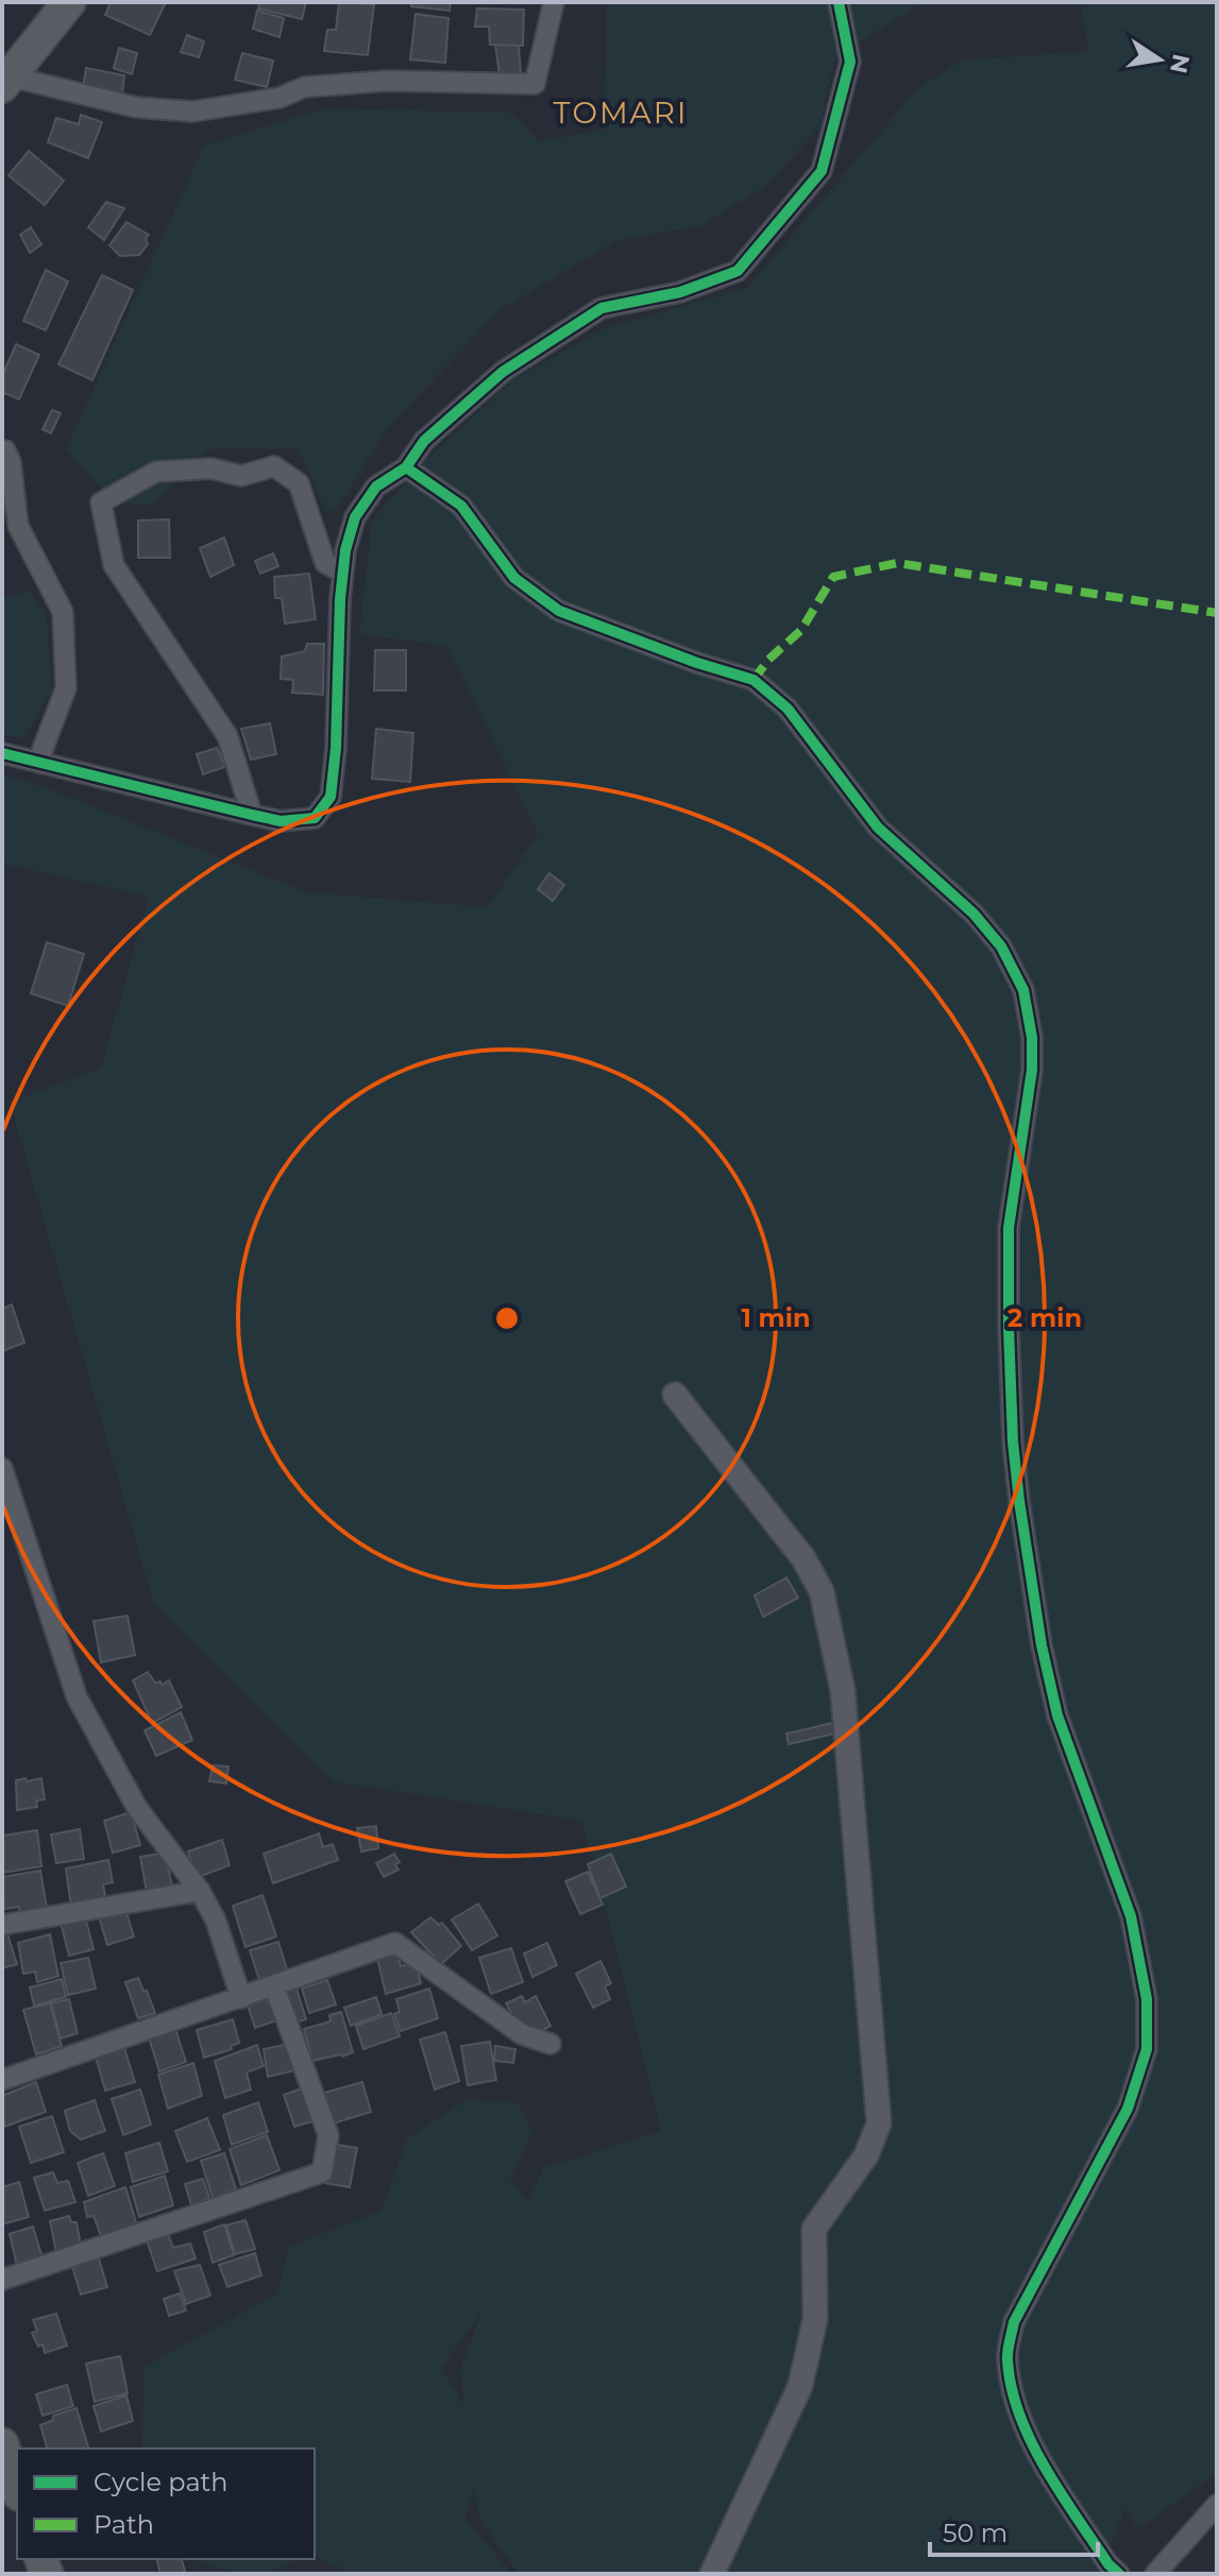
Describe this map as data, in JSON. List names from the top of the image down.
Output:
{
  "districts": ["TOMARI"],
  "legend": ["Cycle path", "Path"],
  "scale_bar": "50 m",
  "north": "right",
  "rings": ["1 min", "2 min"]
}
